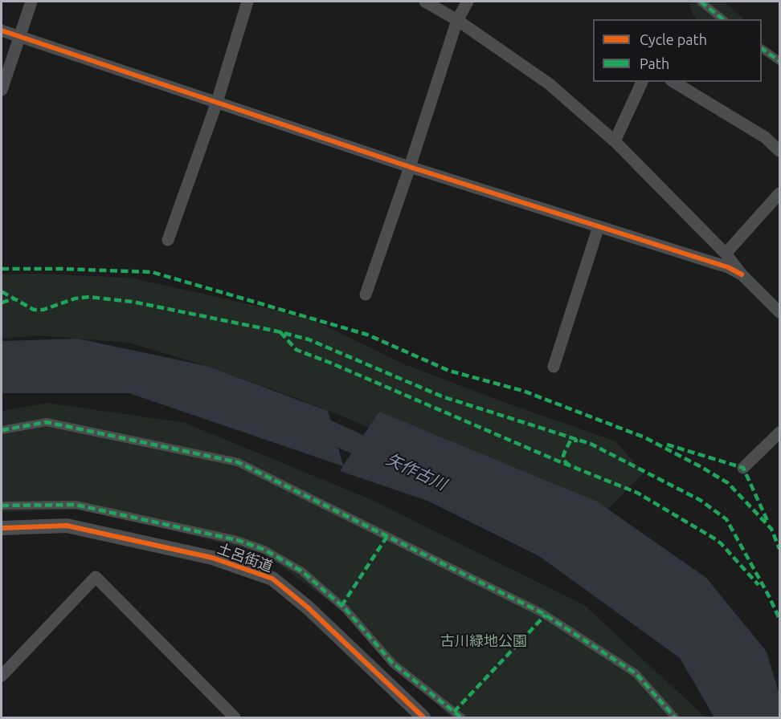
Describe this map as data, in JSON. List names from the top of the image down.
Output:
{
  "streets": {
    "street": ["土呂街道"]
  },
  "water": ["矢作古川"],
  "parks": ["古川緑地公園"],
  "legend": ["Cycle path", "Path"]
}
